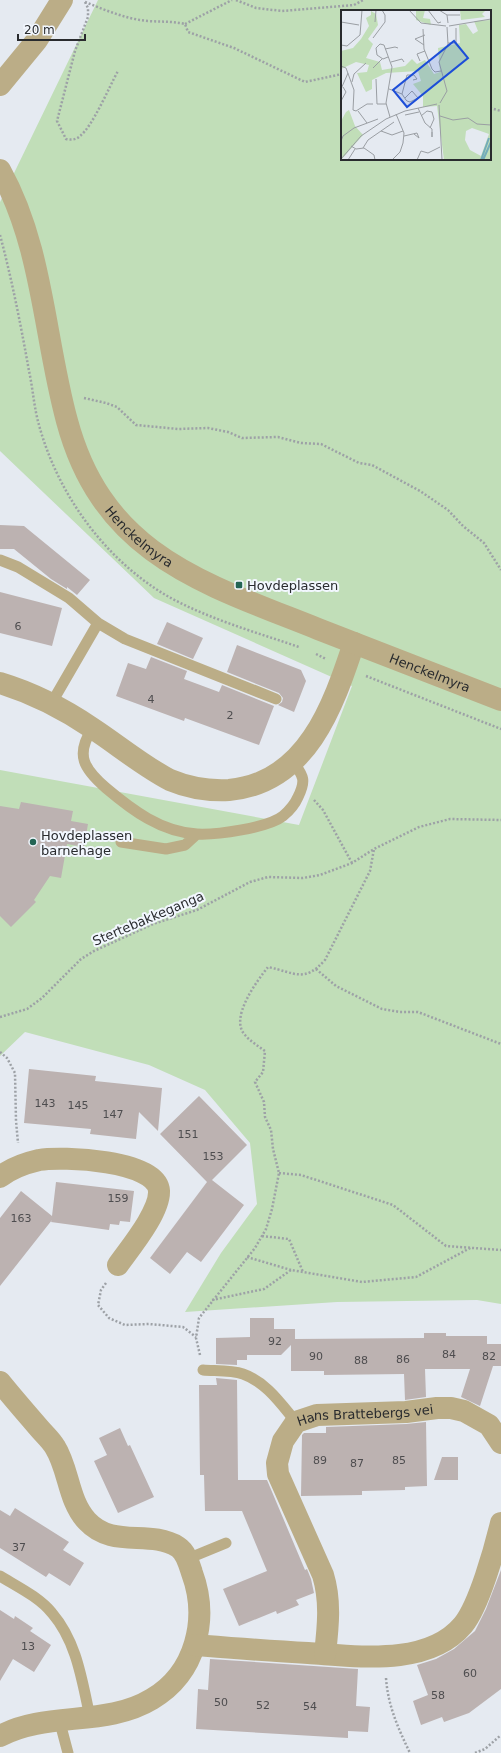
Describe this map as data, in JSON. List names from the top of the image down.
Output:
{
  "streets": {
    "street": ["Henckelmyra", "Hans Brattebergs vei"],
    "path": ["Stertebakkeganga"]
  },
  "places": {
    "transit": ["Hovdeplassen"],
    "other": ["Hovdeplassen barnehage"]
  },
  "house_numbers": [
    "6",
    "4",
    "2",
    "143",
    "145",
    "147",
    "151",
    "153",
    "159",
    "163",
    "92",
    "84",
    "90",
    "82",
    "86",
    "88",
    "89",
    "85",
    "87",
    "37",
    "13",
    "60",
    "58",
    "50",
    "52",
    "54"
  ],
  "scale_bar": "20 m"
}
